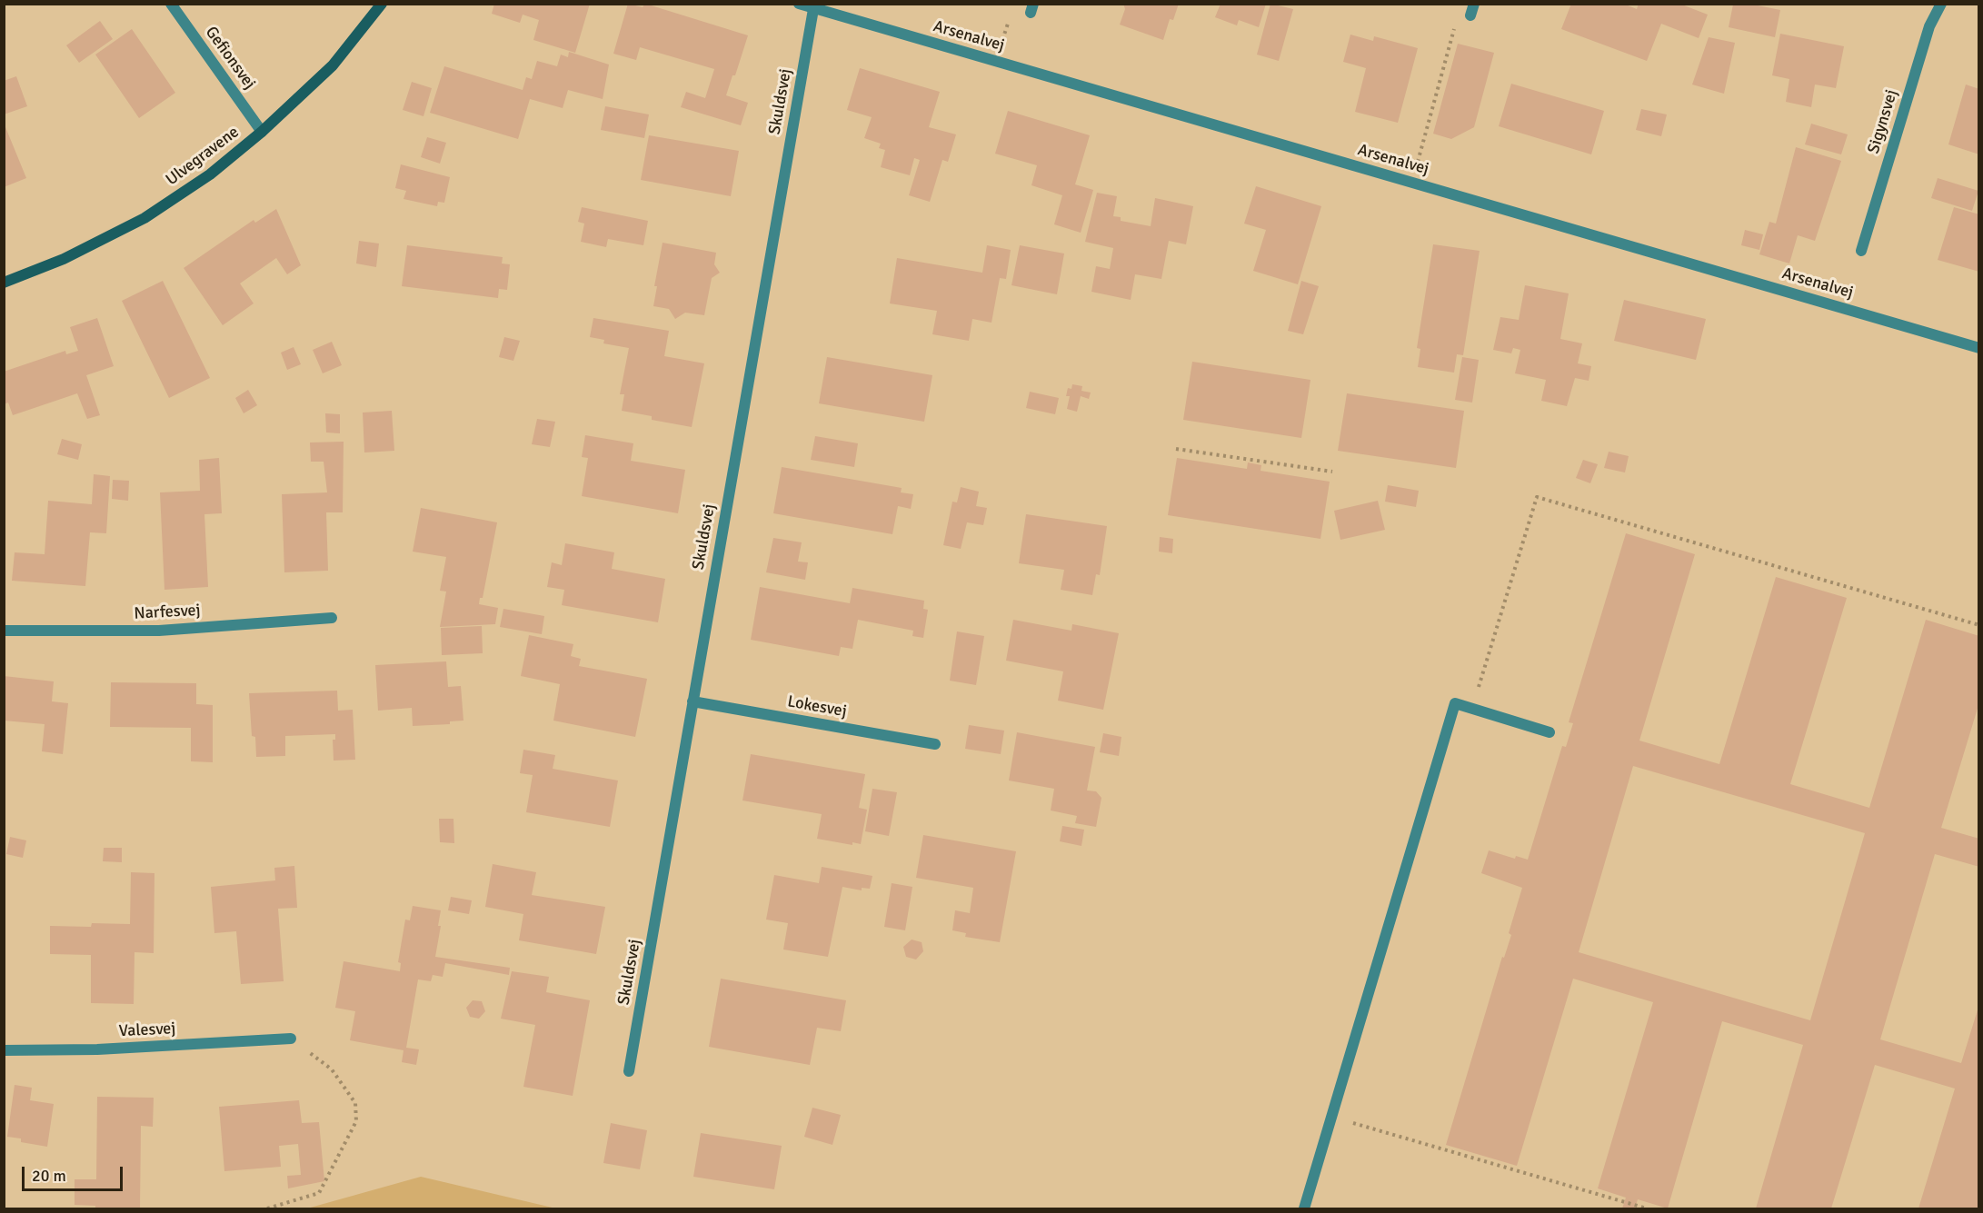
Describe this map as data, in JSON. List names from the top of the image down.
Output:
{
  "streets": {
    "street": [
      "Arsenalvej",
      "Gefionsvej",
      "Skuldsvej",
      "Sigynsvej",
      "Ulvegravene",
      "Narfesvej",
      "Lokesvej",
      "Valesvej"
    ]
  },
  "crossings": [
    ["Arsenalvej", "Skuldsvej"],
    ["Gefionsvej", "Ulvegravene"],
    ["Skuldsvej", "Lokesvej"]
  ],
  "scale_bar": "20 m"
}
